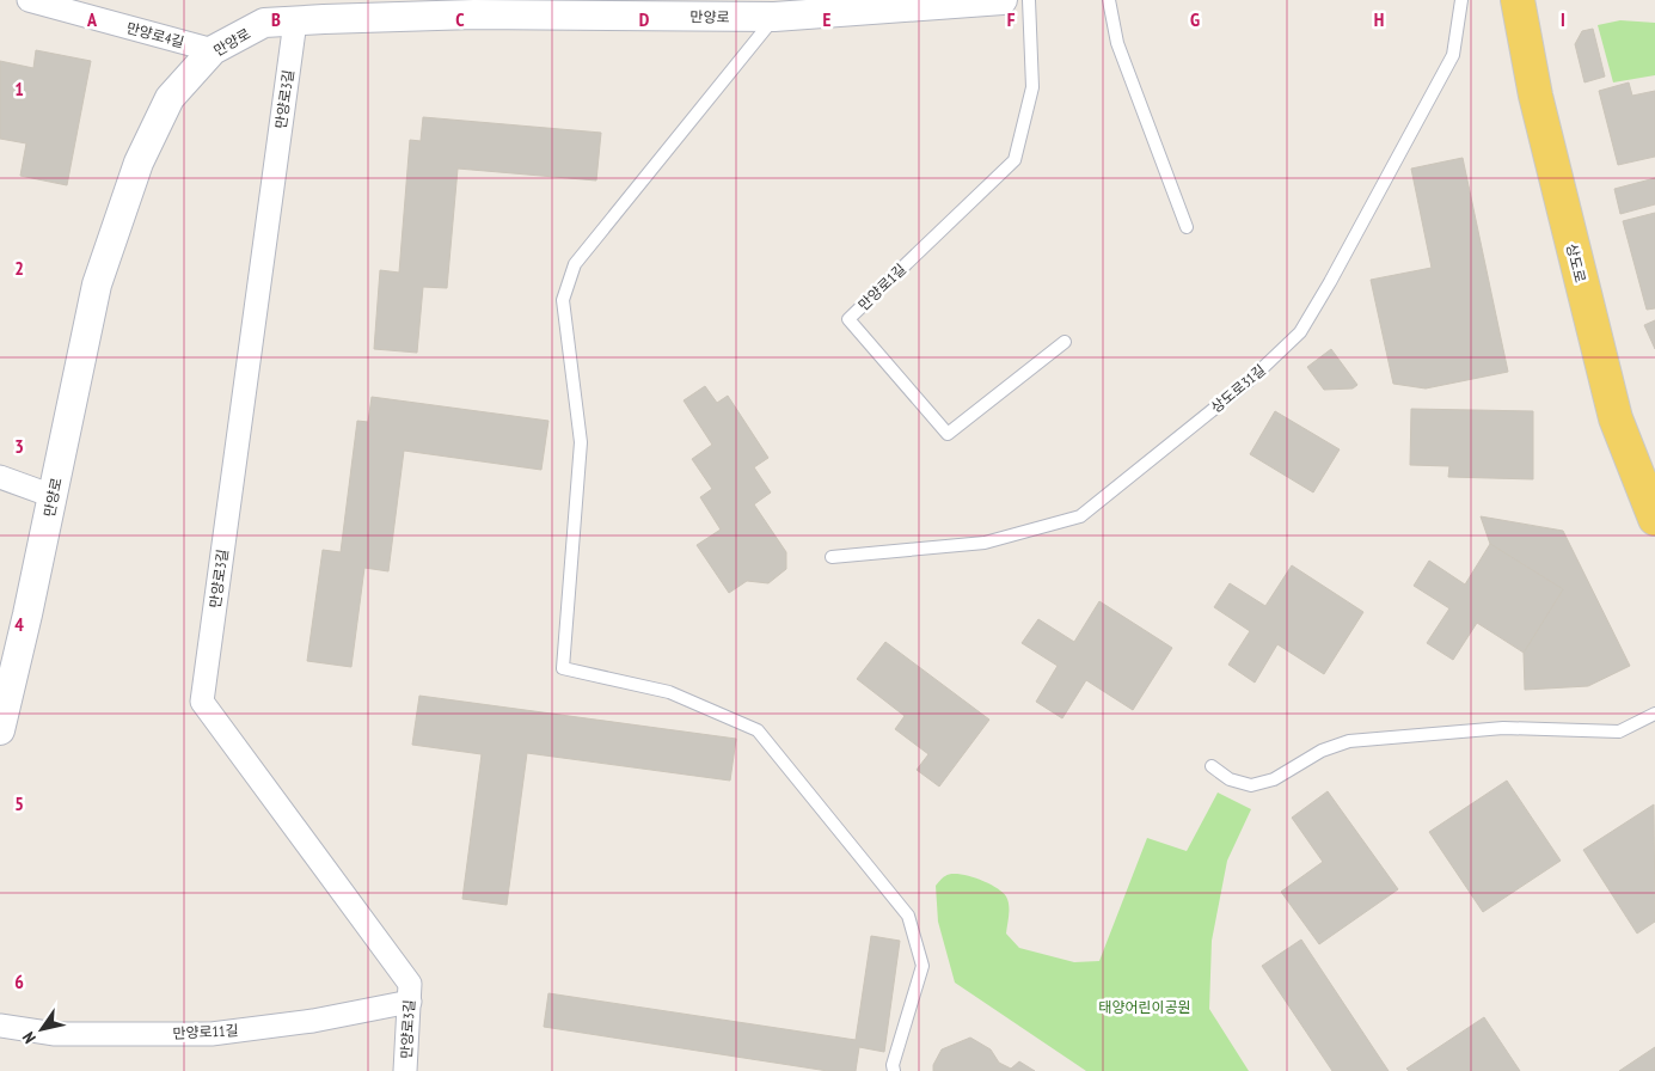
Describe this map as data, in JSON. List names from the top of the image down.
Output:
{
  "streets": {
    "main road": ["상도로"],
    "street": [
      "만양로",
      "만양로4길",
      "만양로3길",
      "만양로11길"
    ],
    "lane": ["만양로1길", "상도로31길"]
  },
  "crossings": [
    ["만양로", "만양로4길"],
    ["만양로", "만양로3길"],
    ["만양로3길", "만양로11길"]
  ],
  "parks": ["태양어린이공원"],
  "north": "bottom left",
  "grid": {
    "columns": [
      "A",
      "B",
      "C",
      "D",
      "E",
      "F",
      "G",
      "H",
      "I"
    ],
    "rows": [
      "1",
      "2",
      "3",
      "4",
      "5",
      "6"
    ]
  }
}
